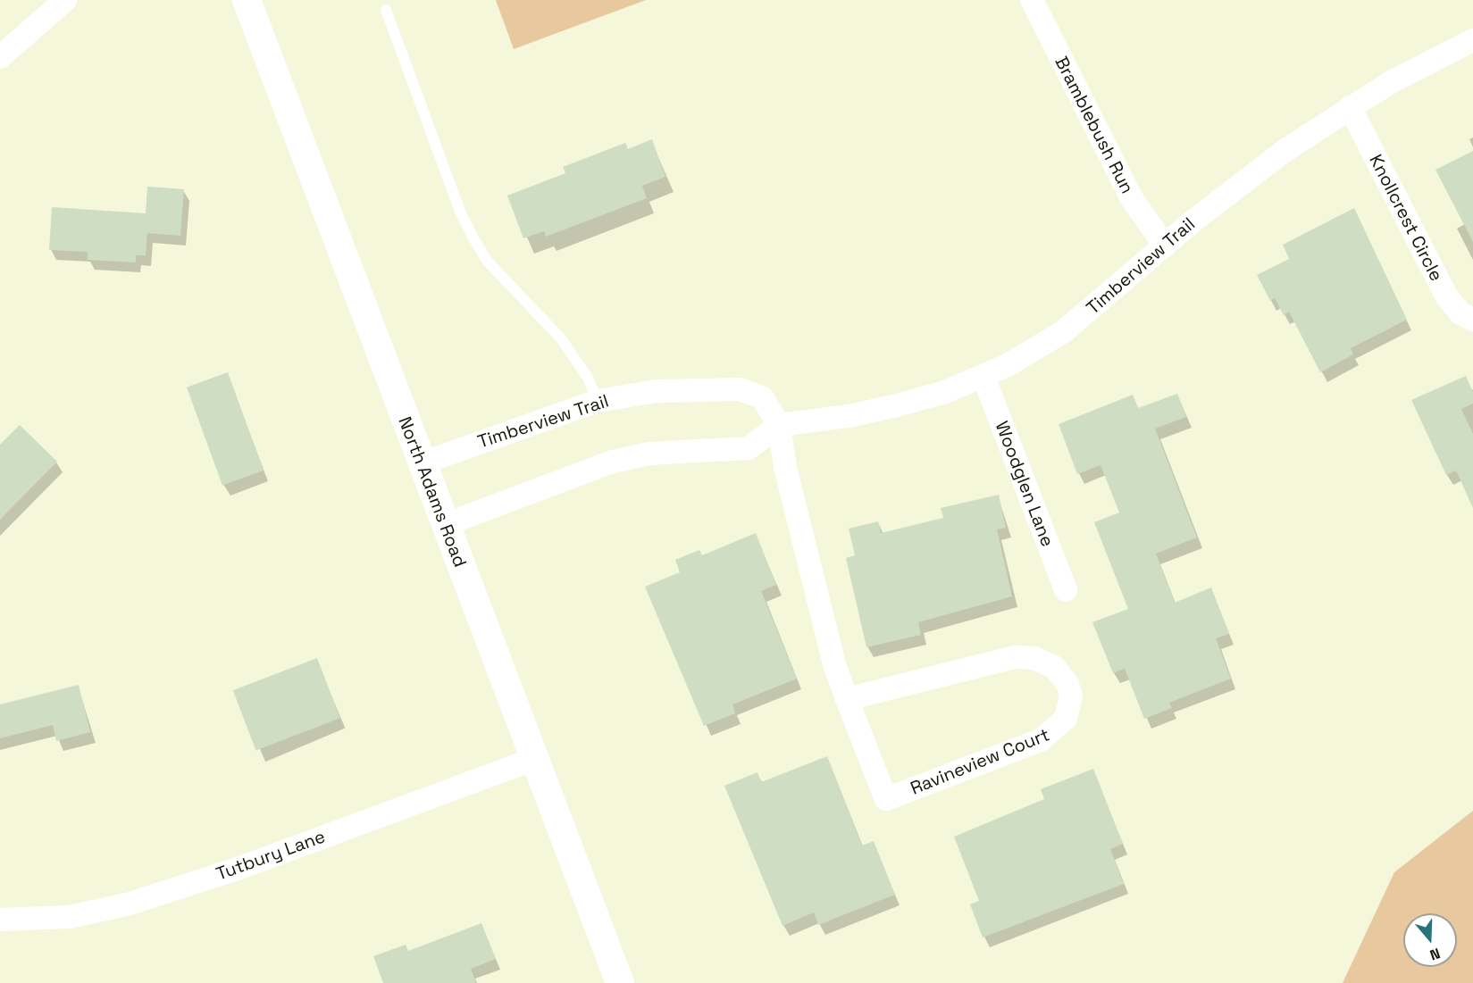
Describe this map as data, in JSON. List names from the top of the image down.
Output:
{
  "streets": {
    "street": [
      "Bramblebush Run",
      "Knollcrest Circle",
      "Timberview Trail",
      "Woodglen Lane",
      "North Adams Road",
      "Ravineview Court",
      "Tutbury Lane"
    ]
  },
  "crossings": [
    ["Bramblebush Run", "Timberview Trail"],
    ["Knollcrest Circle", "Timberview Trail"],
    ["Timberview Trail", "Woodglen Lane"],
    ["Timberview Trail", "North Adams Road"],
    ["Timberview Trail", "Ravineview Court"],
    ["North Adams Road", "Tutbury Lane"]
  ],
  "north": "bottom"
}
